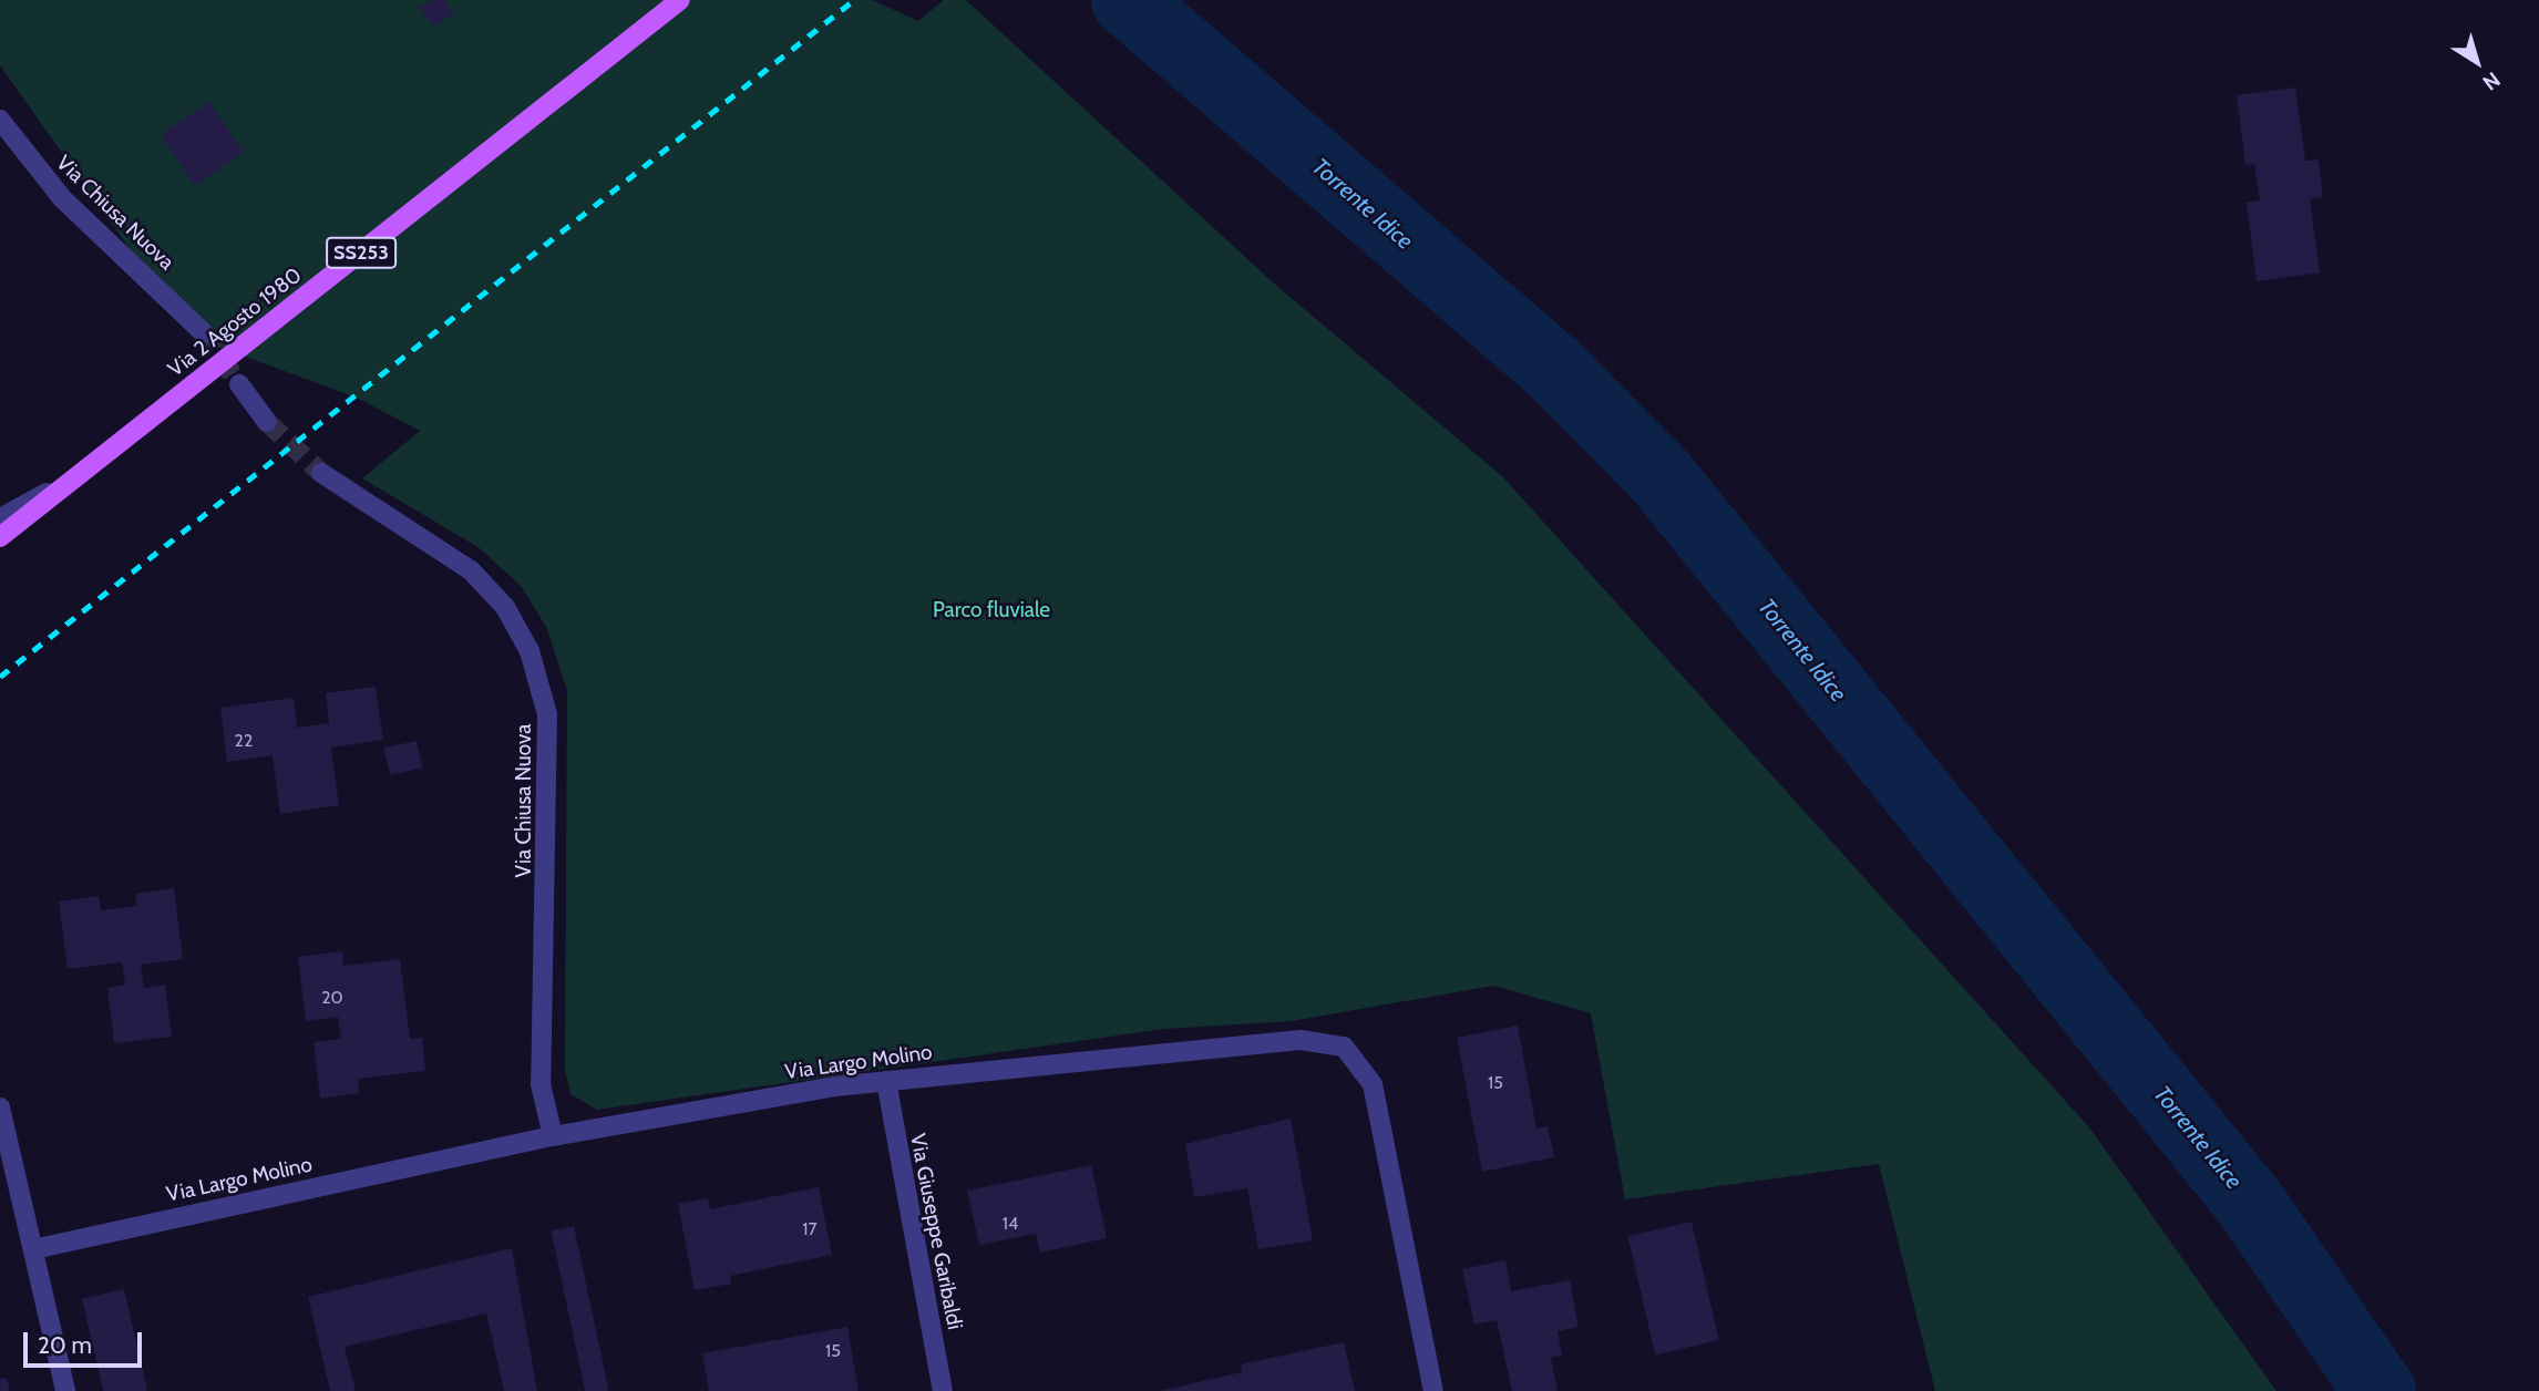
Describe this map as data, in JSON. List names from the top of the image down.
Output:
{
  "streets": {
    "main road": ["SS253", "Via 2 Agosto 1980"],
    "street": ["Via Chiusa Nuova", "Via Largo Molino", "Via Giuseppe Garibaldi"]
  },
  "crossings": [
    ["Via Chiusa Nuova", "Via Largo Molino"],
    ["Via Largo Molino", "Via Giuseppe Garibaldi"]
  ],
  "water": ["Torrente Idice"],
  "parks": ["Parco fluviale"],
  "house_numbers": [
    "22",
    "20",
    "15",
    "14",
    "17",
    "15"
  ],
  "scale_bar": "20 m",
  "north": "bottom right"
}
